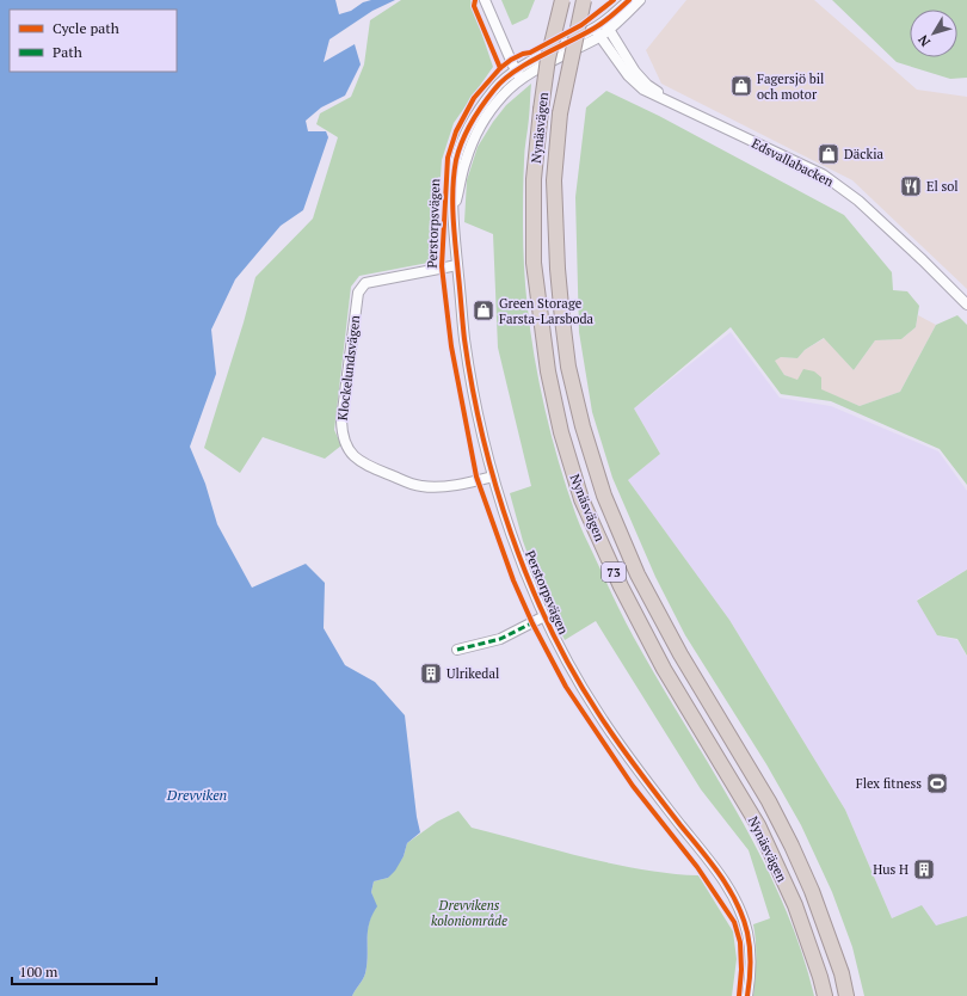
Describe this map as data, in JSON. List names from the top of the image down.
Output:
{
  "streets": {
    "highway": ["Nynäsvägen", "73"],
    "street": ["Edsvallabacken", "Perstorpsvägen", "Klockelundsvägen"]
  },
  "crossings": [
    ["Edsvallabacken", "Perstorpsvägen"],
    ["Perstorpsvägen", "Klockelundsvägen"]
  ],
  "water": ["Drevviken"],
  "parks": ["Drevvikens koloniområde"],
  "places": {
    "shop": ["Fagersjö bil och motor", "Däckia", "Green Storage Farsta-Larsboda"],
    "restaurant": ["El sol"],
    "building": ["Ulrikedal", "Hus H"],
    "sports": ["Flex fitness"]
  },
  "legend": ["Cycle path", "Path"],
  "scale_bar": "100 m",
  "north": "bottom left"
}
